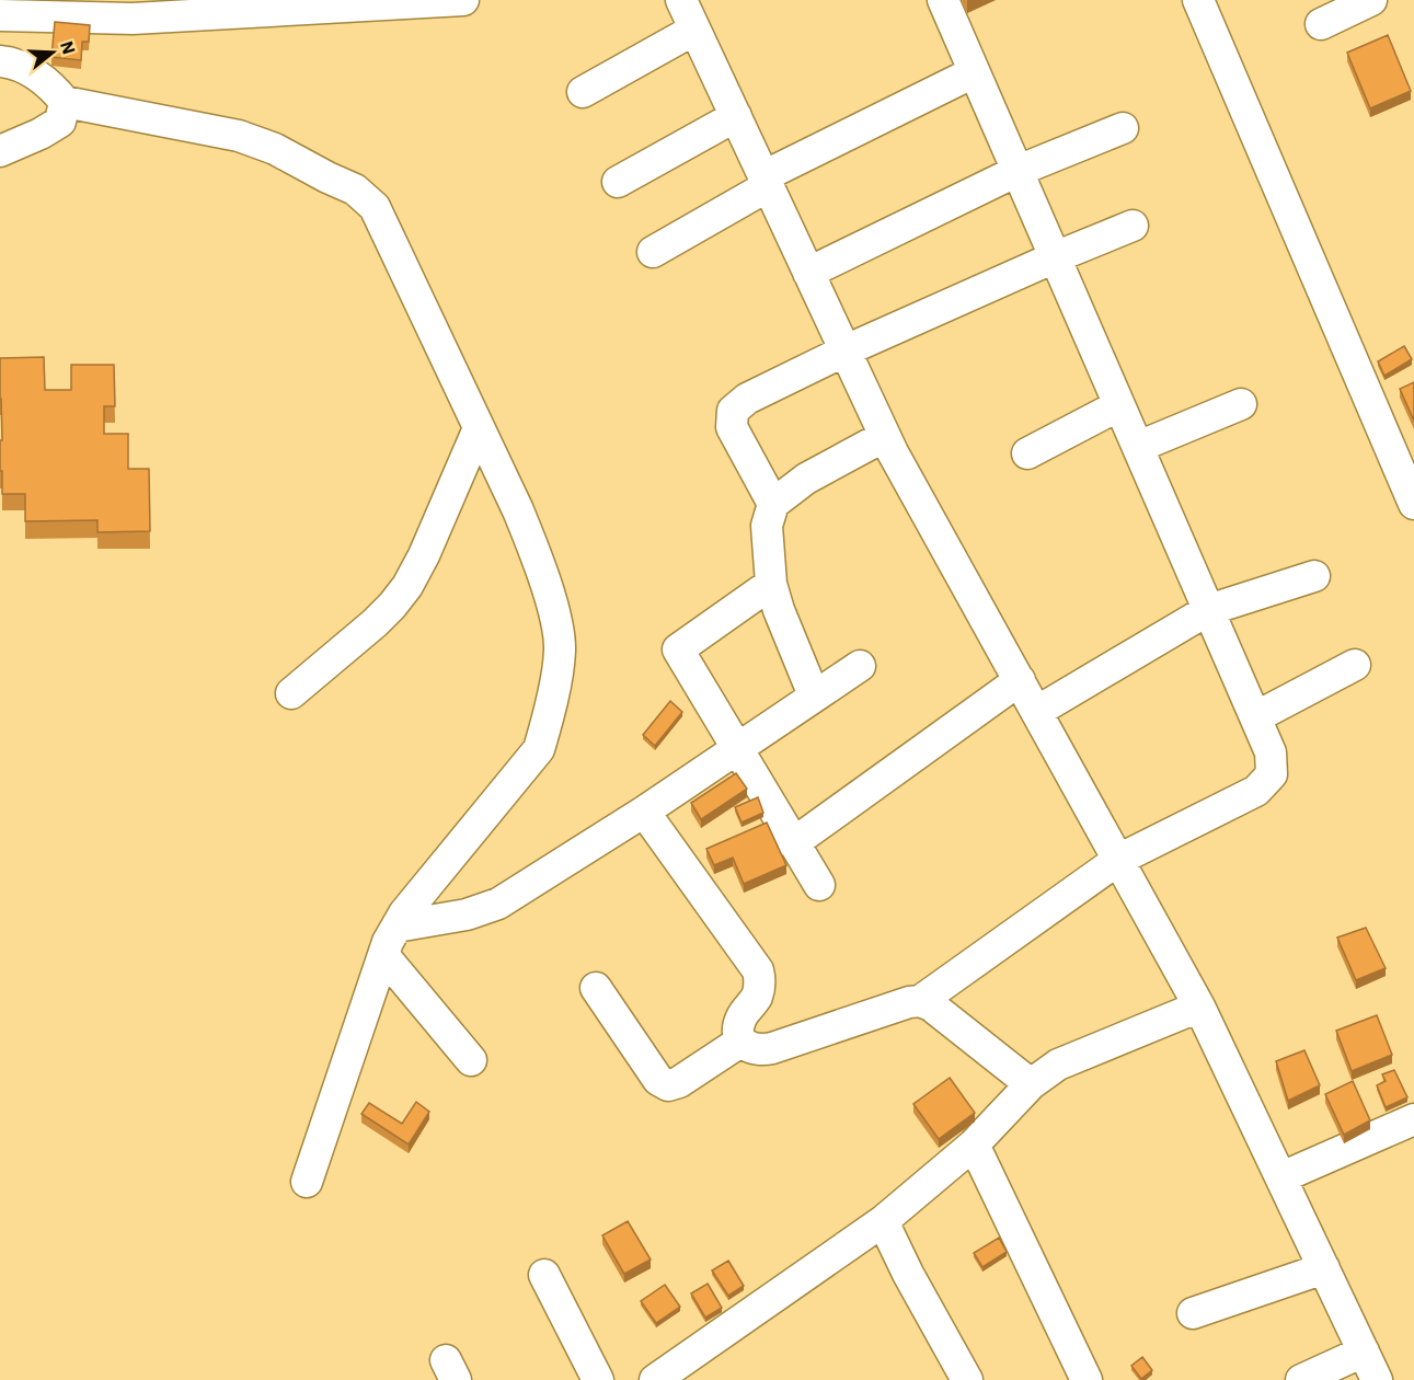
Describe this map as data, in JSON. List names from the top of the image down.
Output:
{
  "north": "right"
}
